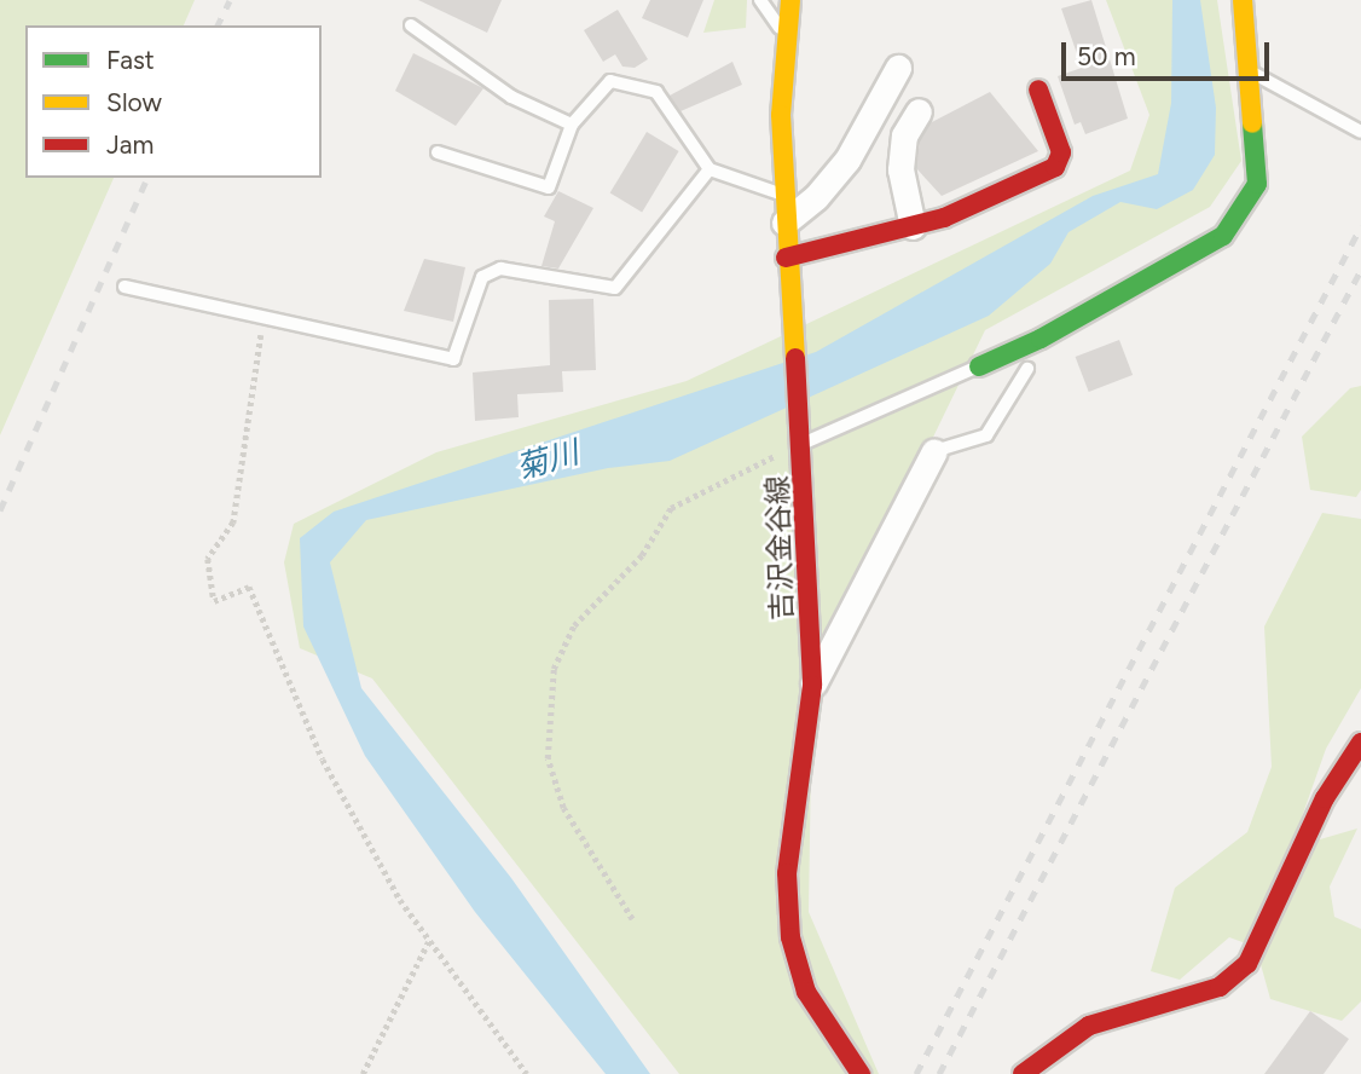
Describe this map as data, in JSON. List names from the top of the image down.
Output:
{
  "streets": {
    "street": ["吉沢金谷線"]
  },
  "water": ["菊川"],
  "legend": ["Fast", "Slow", "Jam"],
  "scale_bar": "50 m"
}
